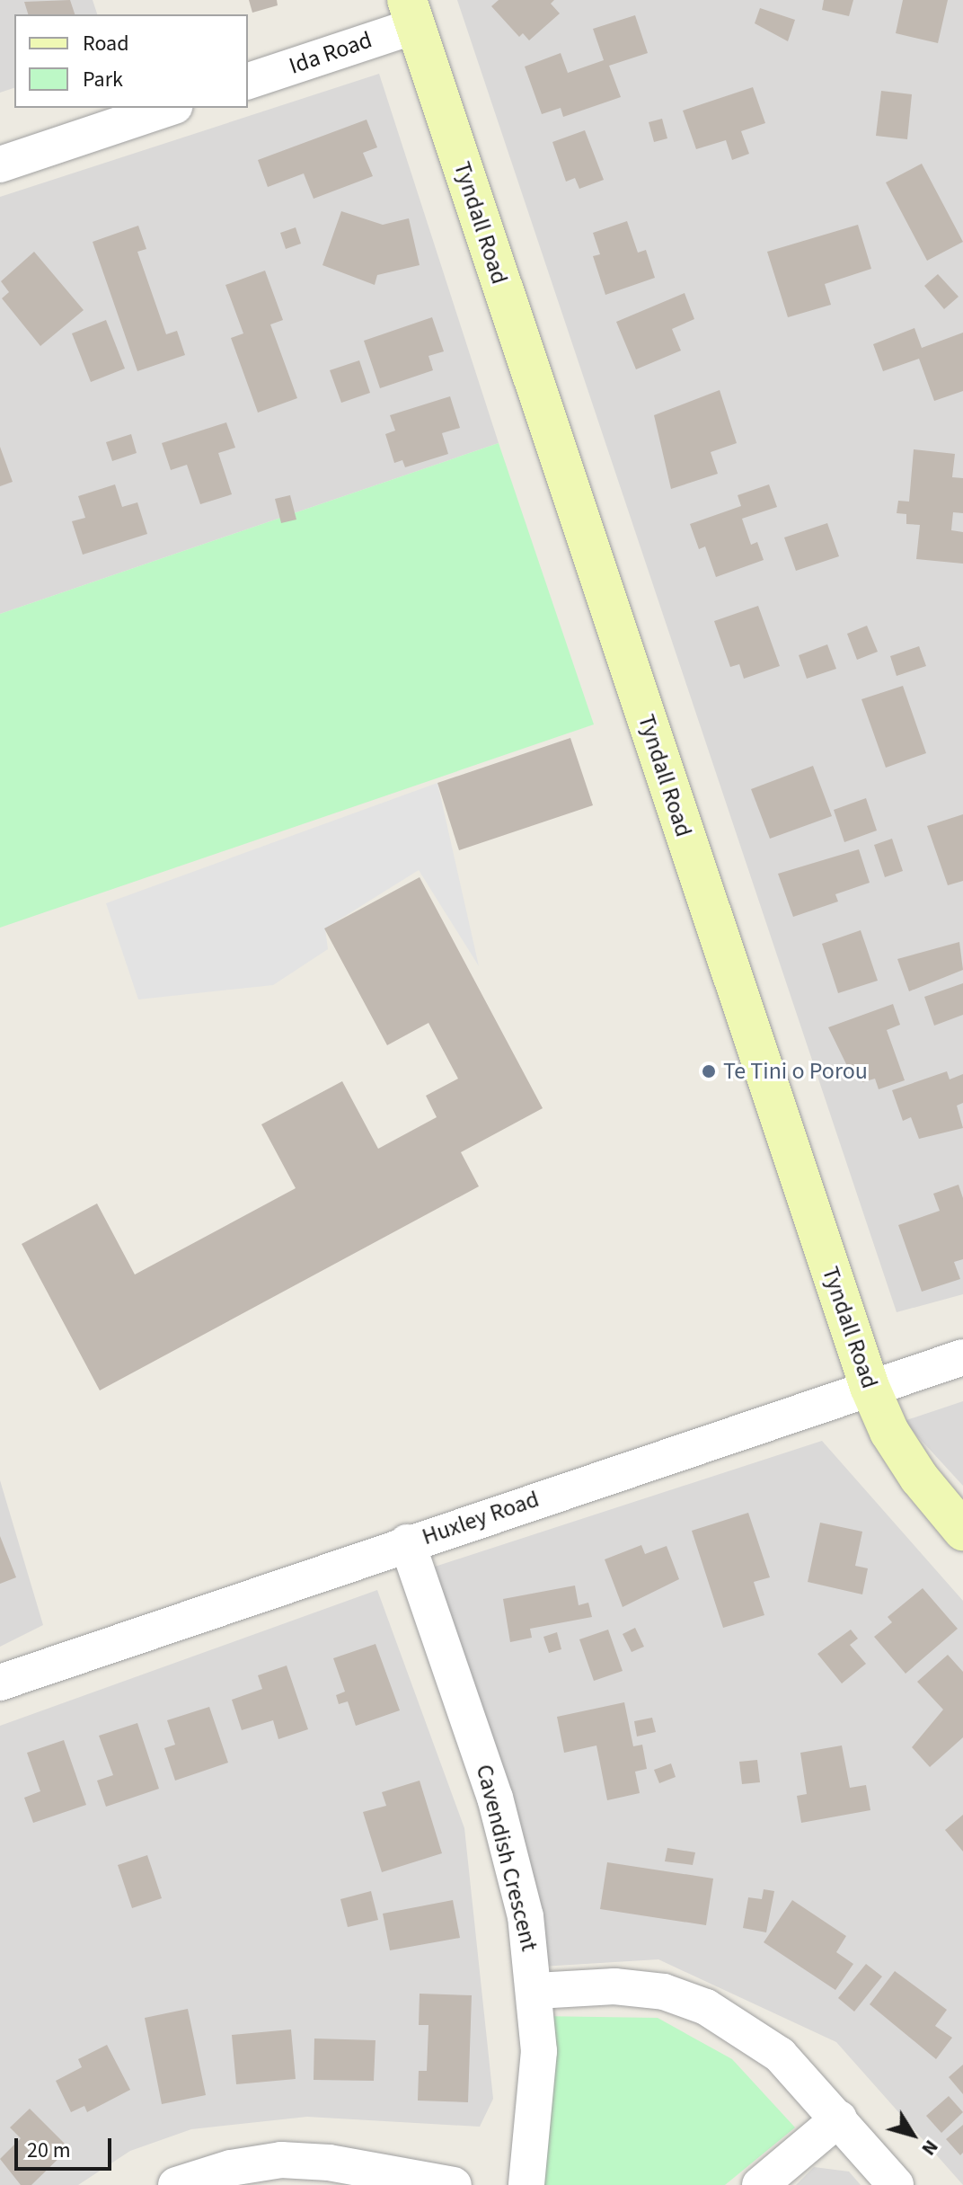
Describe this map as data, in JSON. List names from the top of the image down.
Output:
{
  "streets": {
    "street": [
      "Ida Road",
      "Tyndall Road",
      "Huxley Road",
      "Cavendish Crescent"
    ]
  },
  "crossings": [
    ["Ida Road", "Tyndall Road"],
    ["Tyndall Road", "Huxley Road"],
    ["Huxley Road", "Cavendish Crescent"]
  ],
  "places": ["Te Tini o Porou"],
  "legend": ["Road", "Park"],
  "scale_bar": "20 m",
  "north": "bottom right"
}
